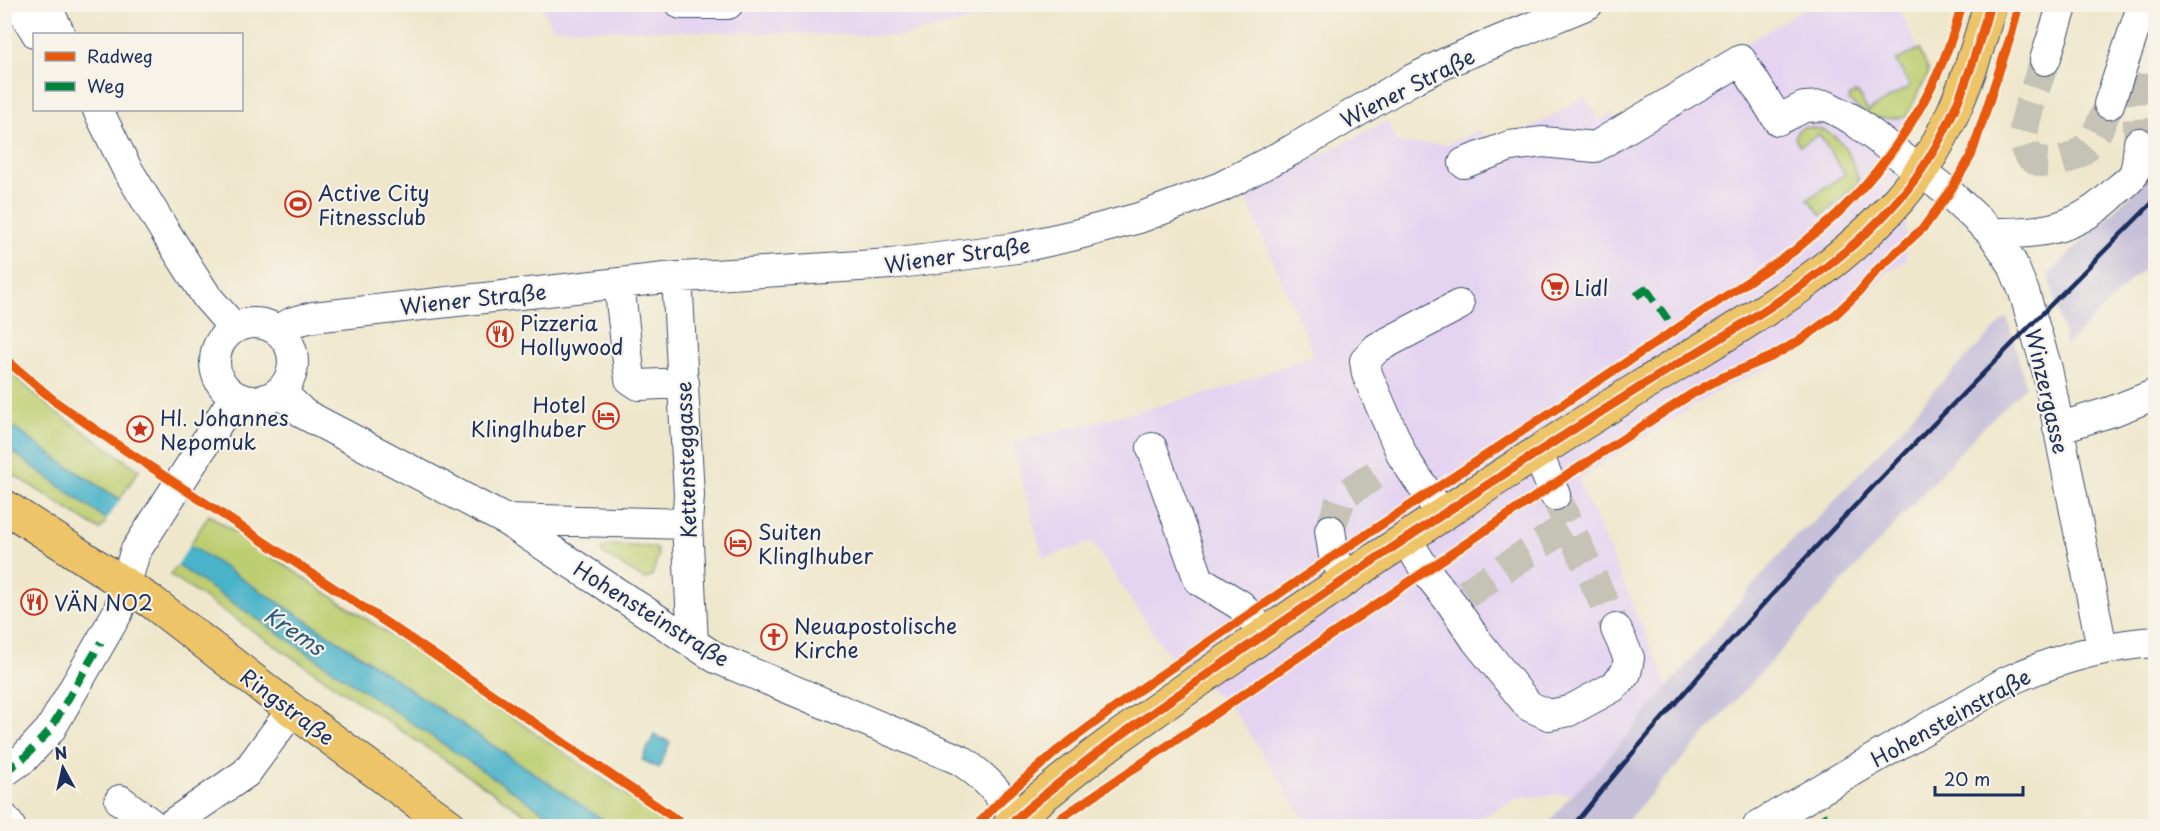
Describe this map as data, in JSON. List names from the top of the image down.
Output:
{
  "streets": {
    "main road": ["Ringstraße"],
    "street": [
      "Wiener Straße",
      "Winzergasse",
      "Kettensteggasse",
      "Hohensteinstraße"
    ]
  },
  "crossings": [
    ["Wiener Straße", "Kettensteggasse"],
    ["Wiener Straße", "Hohensteinstraße"],
    ["Winzergasse", "Hohensteinstraße"],
    ["Kettensteggasse", "Hohensteinstraße"]
  ],
  "water": ["Krems"],
  "places": {
    "sports": ["Active City Fitnessclub"],
    "supermarket": ["Lidl"],
    "restaurant": ["Pizzeria Hollywood", "VÄN NO2"],
    "hotel": ["Hotel Klinglhuber", "Suiten Klinglhuber"],
    "place": ["Hl. Johannes Nepomuk"],
    "church": ["Neuapostolische Kirche"]
  },
  "legend": ["Radweg", "Weg"],
  "scale_bar": "20 m",
  "north": "top"
}
